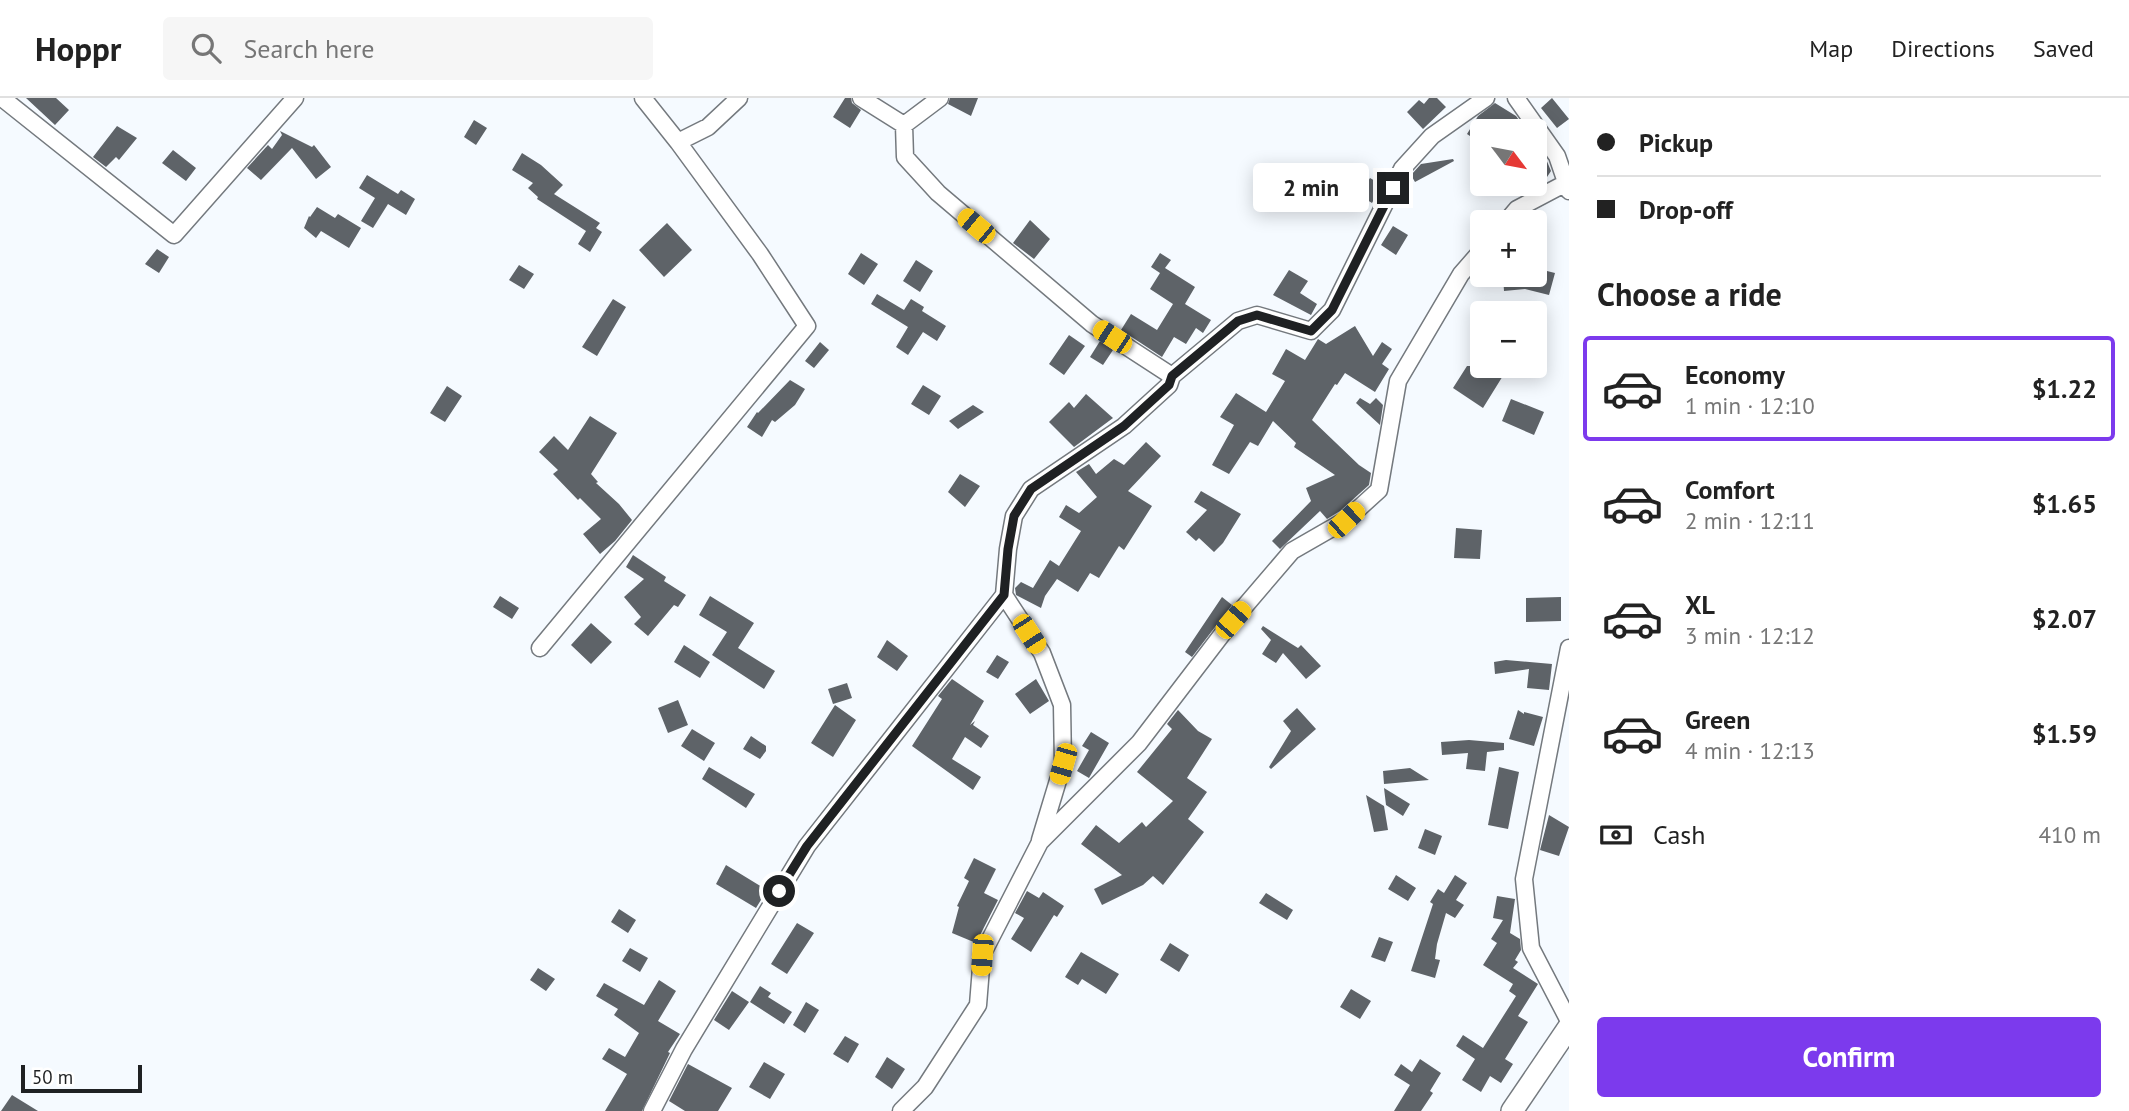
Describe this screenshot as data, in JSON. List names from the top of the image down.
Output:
{
  "scale_bar": "50 m",
  "north": "bottom right",
  "page": {
    "header": "Hoppr",
    "search": "Search here",
    "nav": ["Map", "Directions", "Saved"],
    "banner": ["Pickup", "Drop-off"],
    "map_buttons": ["+", "−"],
    "bubble": "2 min",
    "heading": "Choose a ride",
    "list": [
      {
        "name": "Economy",
        "note": "1 min · 12:10",
        "value": "$1.22"
      },
      {
        "name": "Comfort",
        "note": "2 min · 12:11",
        "value": "$1.65"
      },
      {
        "name": "XL",
        "note": "3 min · 12:12",
        "value": "$2.07"
      },
      {
        "name": "Green",
        "note": "4 min · 12:13",
        "value": "$1.59"
      }
    ],
    "pay": ["Cash", "410 m"],
    "buttons": "Confirm",
    "scale": "50 m"
  }
}
